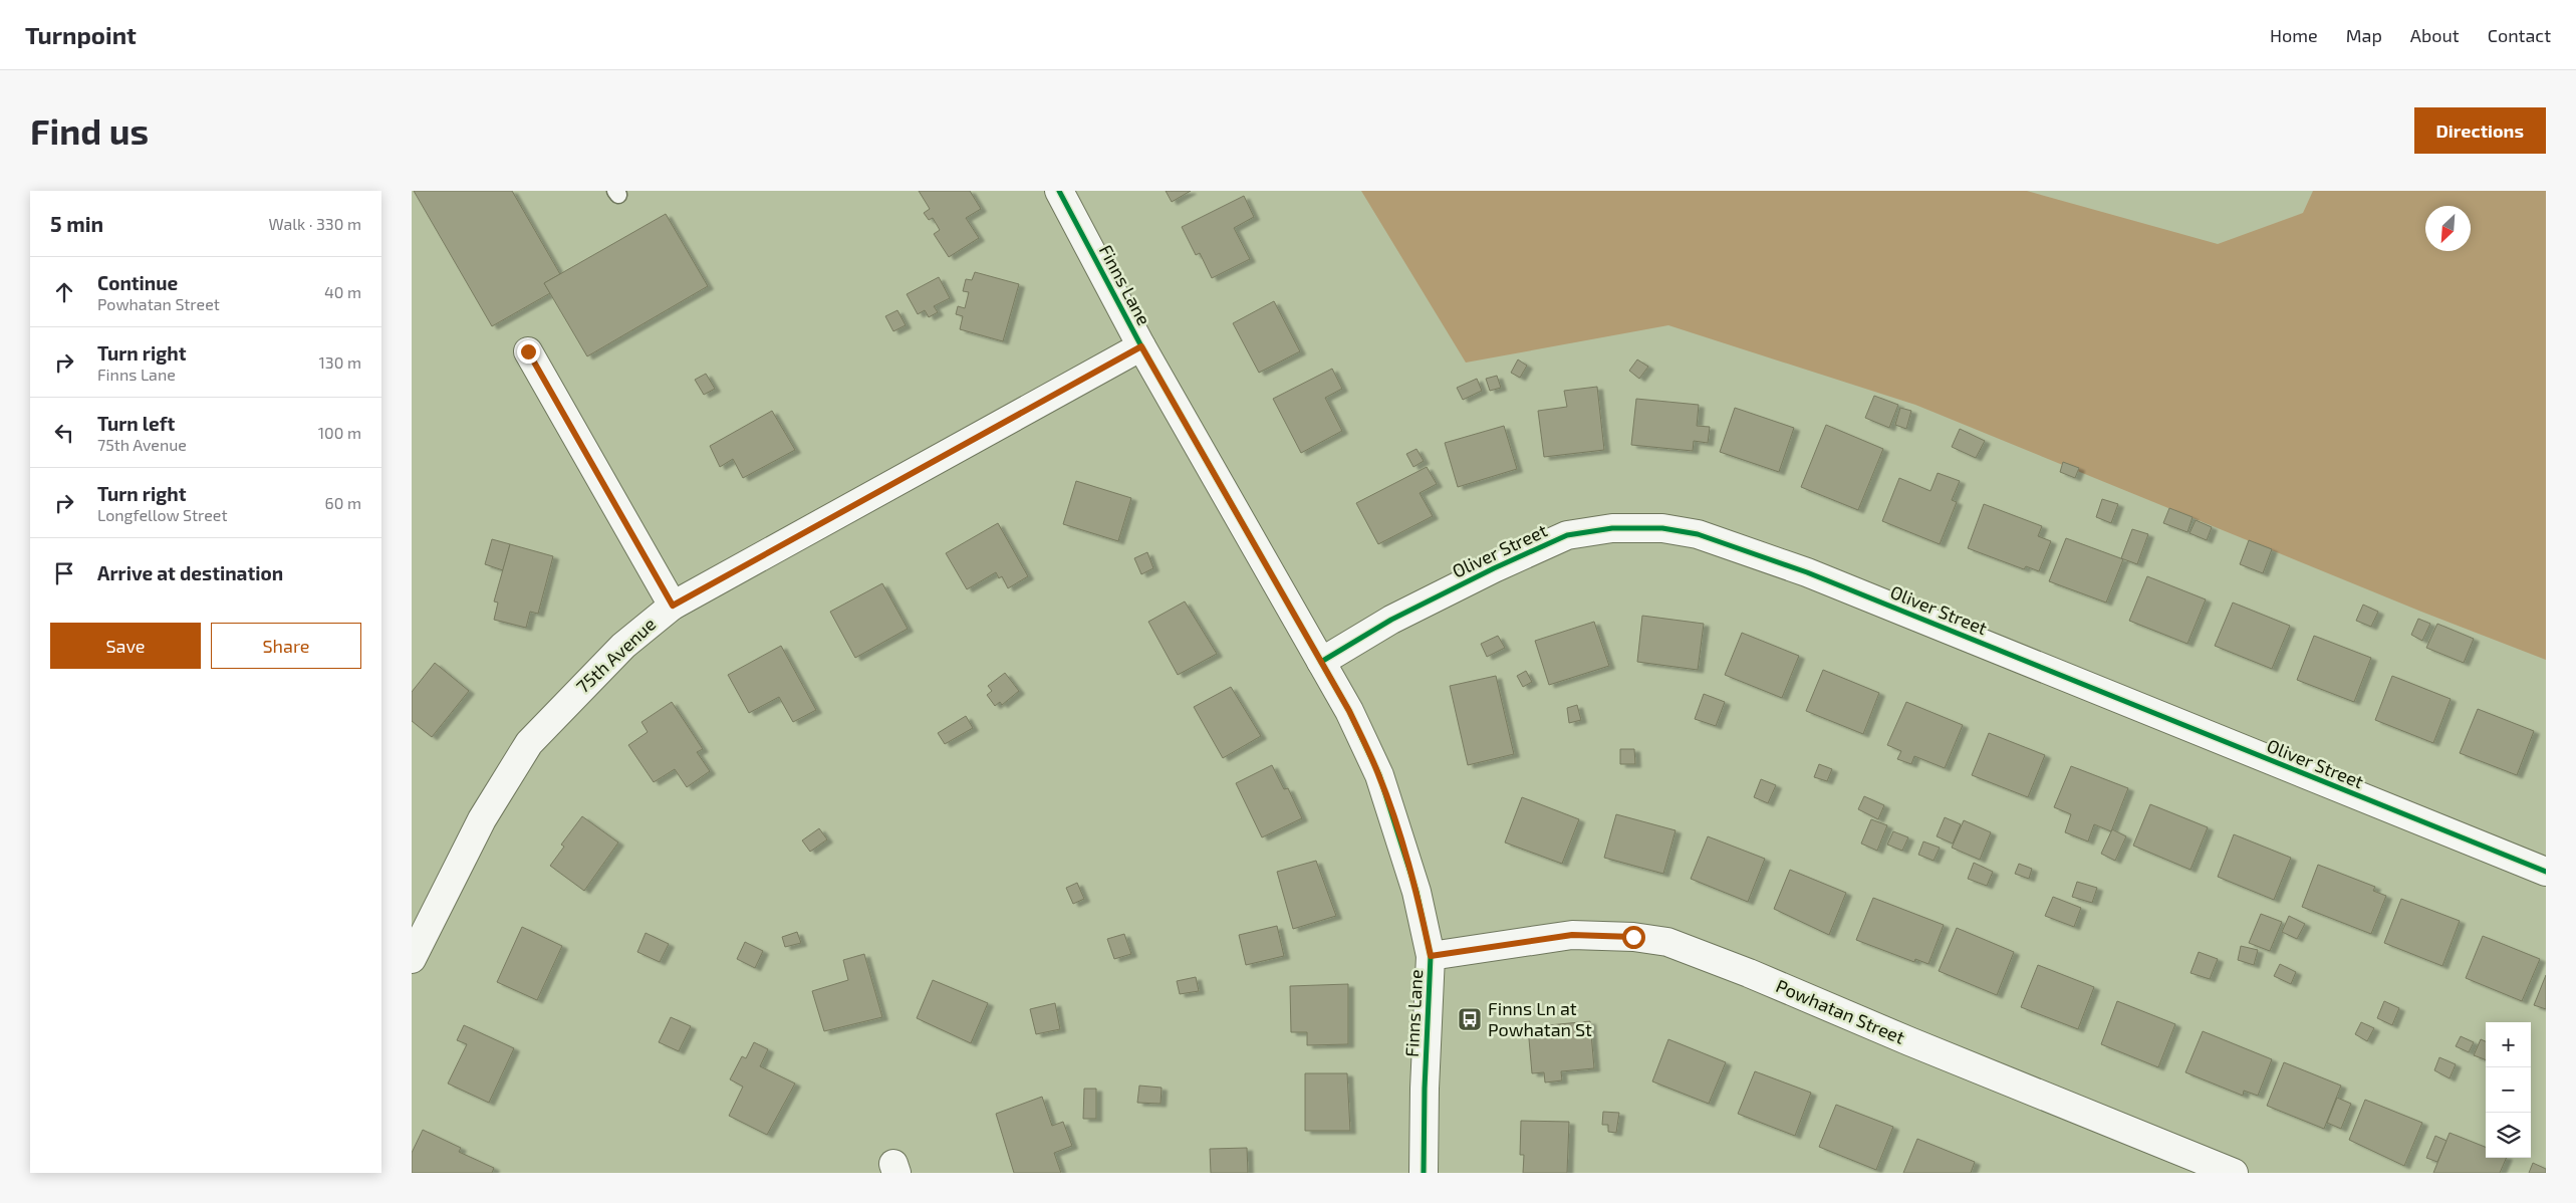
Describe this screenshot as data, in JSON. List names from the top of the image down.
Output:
{
  "streets": {
    "street": [
      "Finns Lane",
      "Oliver Street",
      "75th Avenue",
      "Powhatan Street"
    ]
  },
  "crossings": [
    ["Finns Lane", "Oliver Street"],
    ["Finns Lane", "75th Avenue"],
    ["Finns Lane", "Powhatan Street"]
  ],
  "places": {
    "bus stop": ["Finns Ln at Powhatan St"]
  },
  "north": "bottom left",
  "page": {
    "header": "Turnpoint",
    "nav": [
      "Home",
      "Map",
      "About",
      "Contact"
    ],
    "buttons": [
      "Directions",
      ["Save", "Share"]
    ],
    "title": "Find us",
    "heading": ["5 min", "Walk · 330 m"],
    "list": [
      ["Continue", "Powhatan Street", "40 m"],
      ["Turn right", "Finns Lane", "130 m"],
      ["Turn left", "75th Avenue", "100 m"],
      ["Turn right", "Longfellow Street", "60 m"],
      "Arrive at destination"
    ],
    "map_buttons": ["+", "−"]
  }
}
